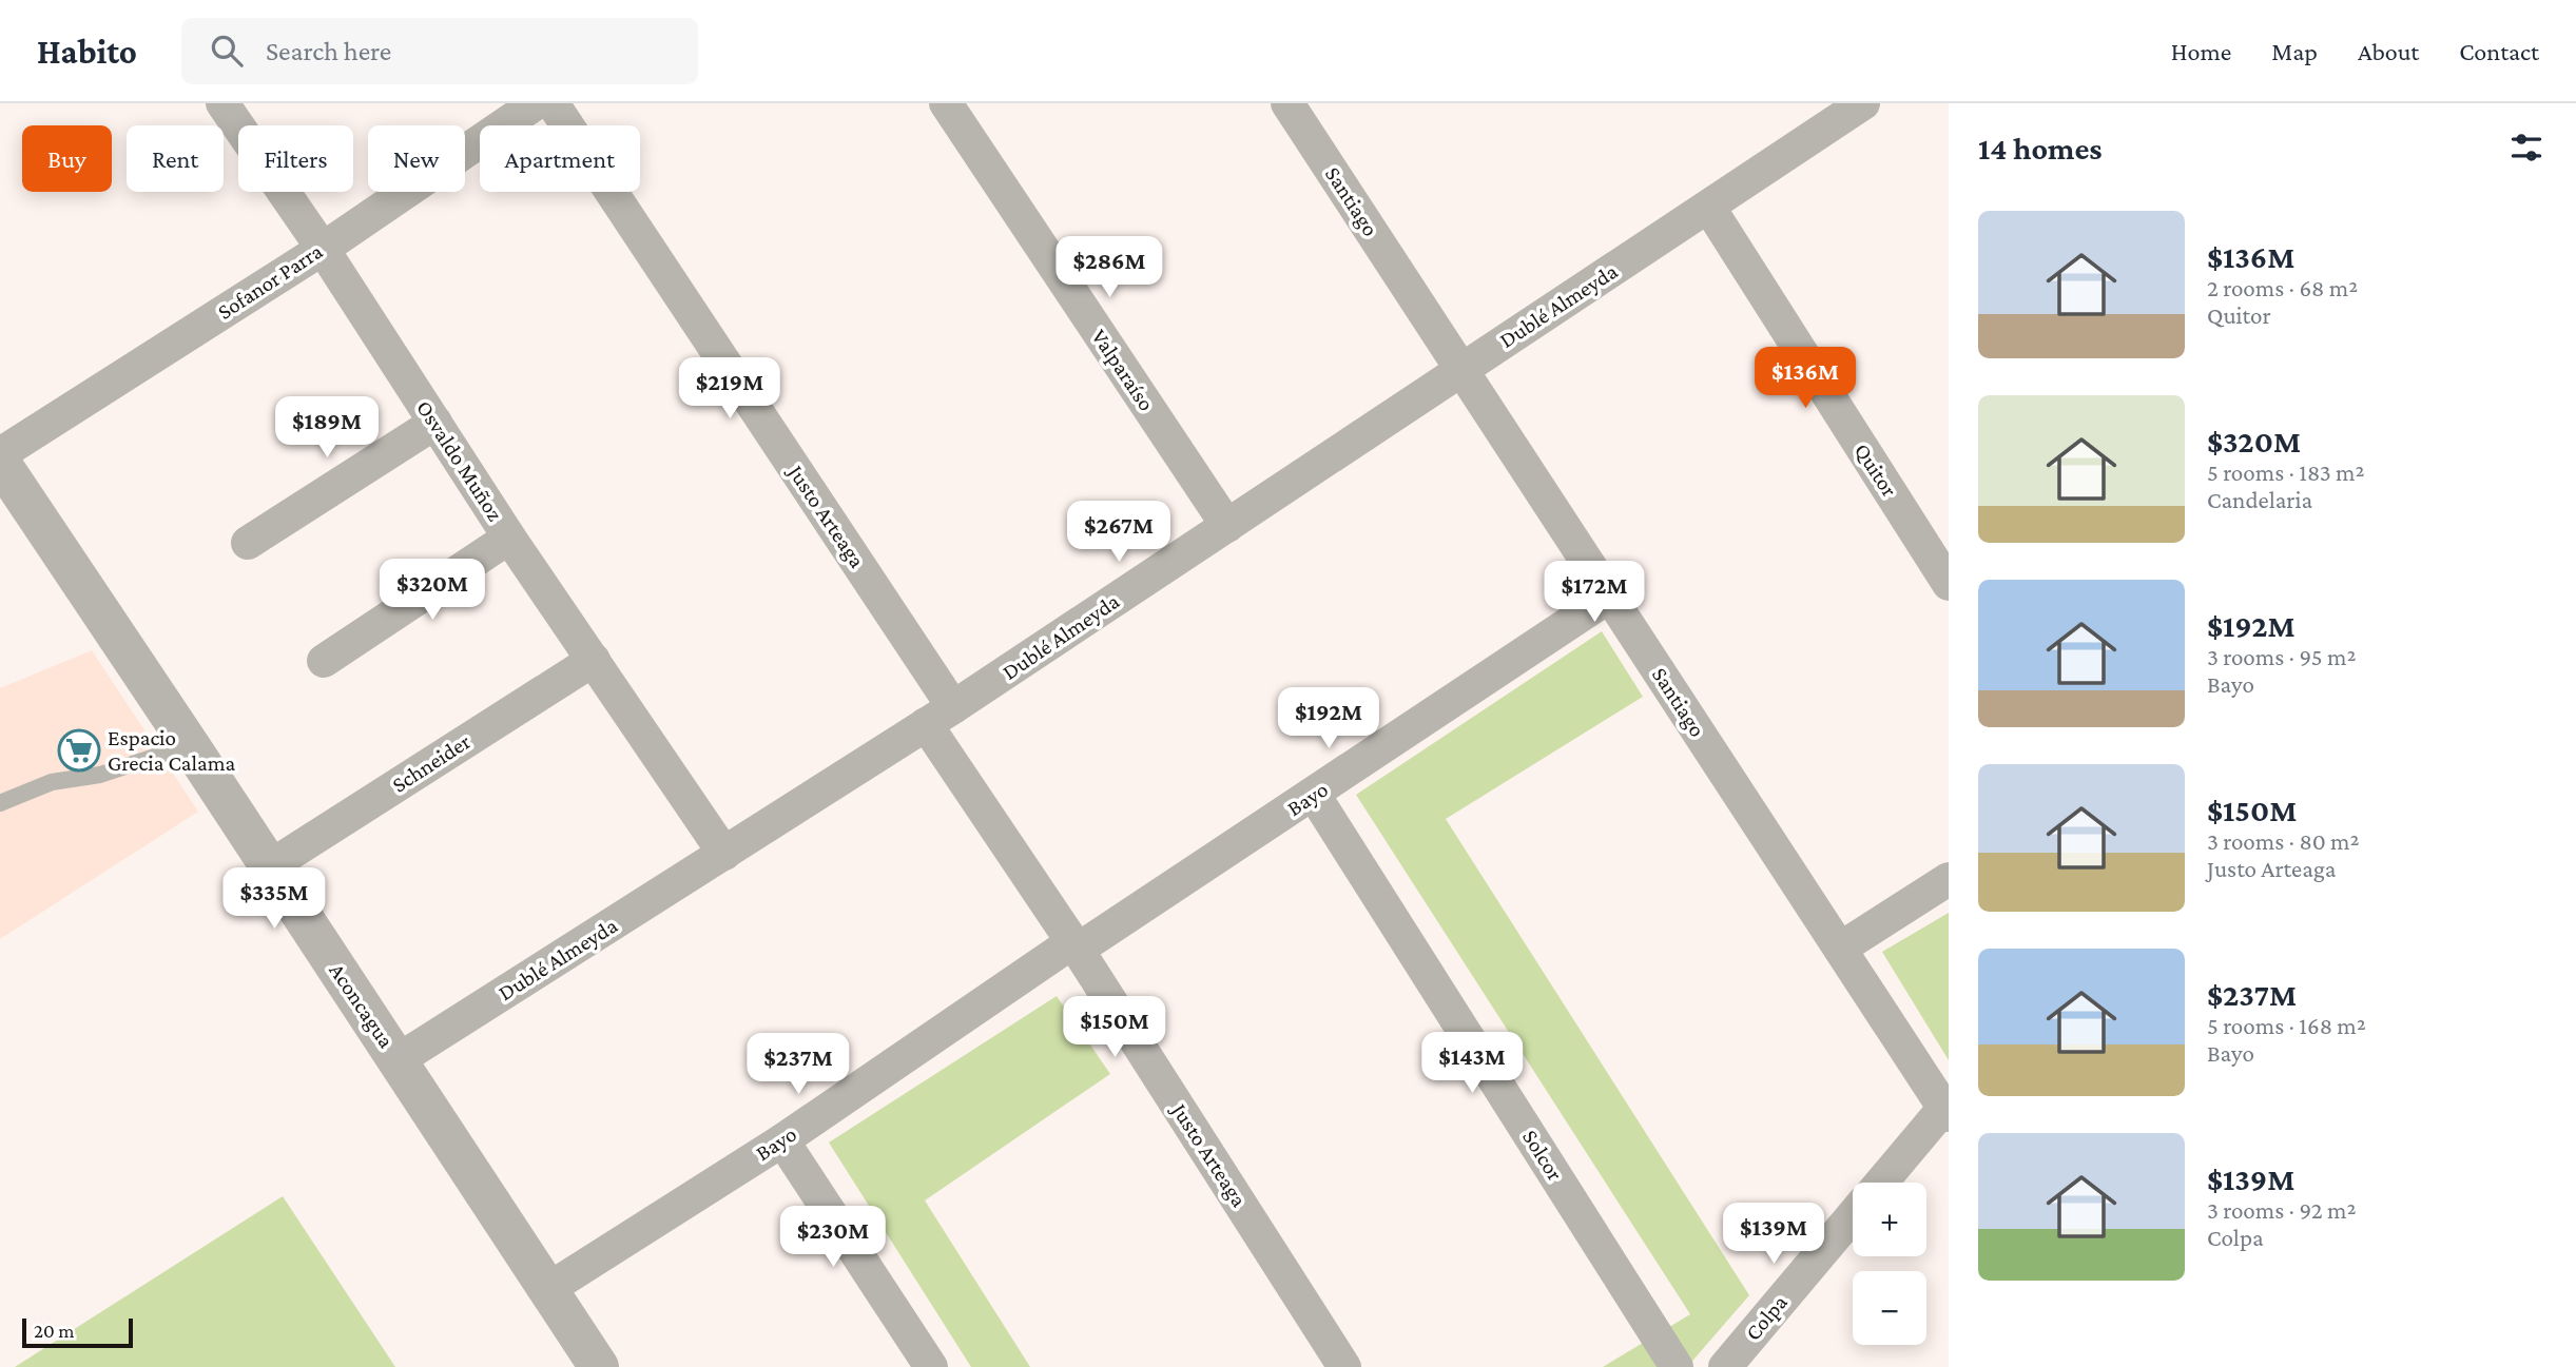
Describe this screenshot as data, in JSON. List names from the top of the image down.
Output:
{
  "streets": {
    "street": [
      "Santiago",
      "Sofanor Parra",
      "Dublé Almeyda",
      "Valparaíso",
      "Osvaldo Muñoz",
      "Quitor",
      "Justo Arteaga",
      "Schneider",
      "Bayo",
      "Aconcagua",
      "Solcor",
      "Colpa"
    ]
  },
  "crossings": [
    ["Santiago", "Dublé Almeyda"],
    ["Santiago", "Bayo"],
    ["Sofanor Parra", "Osvaldo Muñoz"],
    ["Dublé Almeyda", "Valparaíso"],
    ["Dublé Almeyda", "Osvaldo Muñoz"],
    ["Dublé Almeyda", "Quitor"],
    ["Dublé Almeyda", "Justo Arteaga"],
    ["Dublé Almeyda", "Aconcagua"],
    ["Osvaldo Muñoz", "Schneider"],
    ["Justo Arteaga", "Bayo"],
    ["Schneider", "Aconcagua"],
    ["Bayo", "Aconcagua"],
    ["Bayo", "Solcor"]
  ],
  "places": {
    "supermarket": ["Espacio Grecia Calama"]
  },
  "scale_bar": "20 m",
  "page": {
    "header": "Habito",
    "search": "Search here",
    "nav": [
      "Home",
      "Map",
      "About",
      "Contact"
    ],
    "heading": "14 homes",
    "chip": [
      "Buy",
      "Rent",
      "Filters",
      "New",
      "Apartment"
    ],
    "list": [
      {
        "name": "$136M",
        "note": "2 rooms · 68 m² · Quitor"
      },
      {
        "name": "$320M",
        "note": "5 rooms · 183 m² · Candelaria"
      },
      {
        "name": "$192M",
        "note": "3 rooms · 95 m² · Bayo"
      },
      {
        "name": "$150M",
        "note": "3 rooms · 80 m² · Justo Arteaga"
      },
      {
        "name": "$237M",
        "note": "5 rooms · 168 m² · Bayo"
      },
      {
        "name": "$139M",
        "note": "3 rooms · 92 m² · Colpa"
      }
    ],
    "price": [
      "$286M",
      "$136M",
      "$219M",
      "$189M",
      "$267M",
      "$320M",
      "$172M",
      "$192M",
      "$335M",
      "$150M",
      "$143M",
      "$237M",
      "$139M",
      "$230M"
    ],
    "map_buttons": ["+", "−"],
    "scale": "20 m"
  }
}
